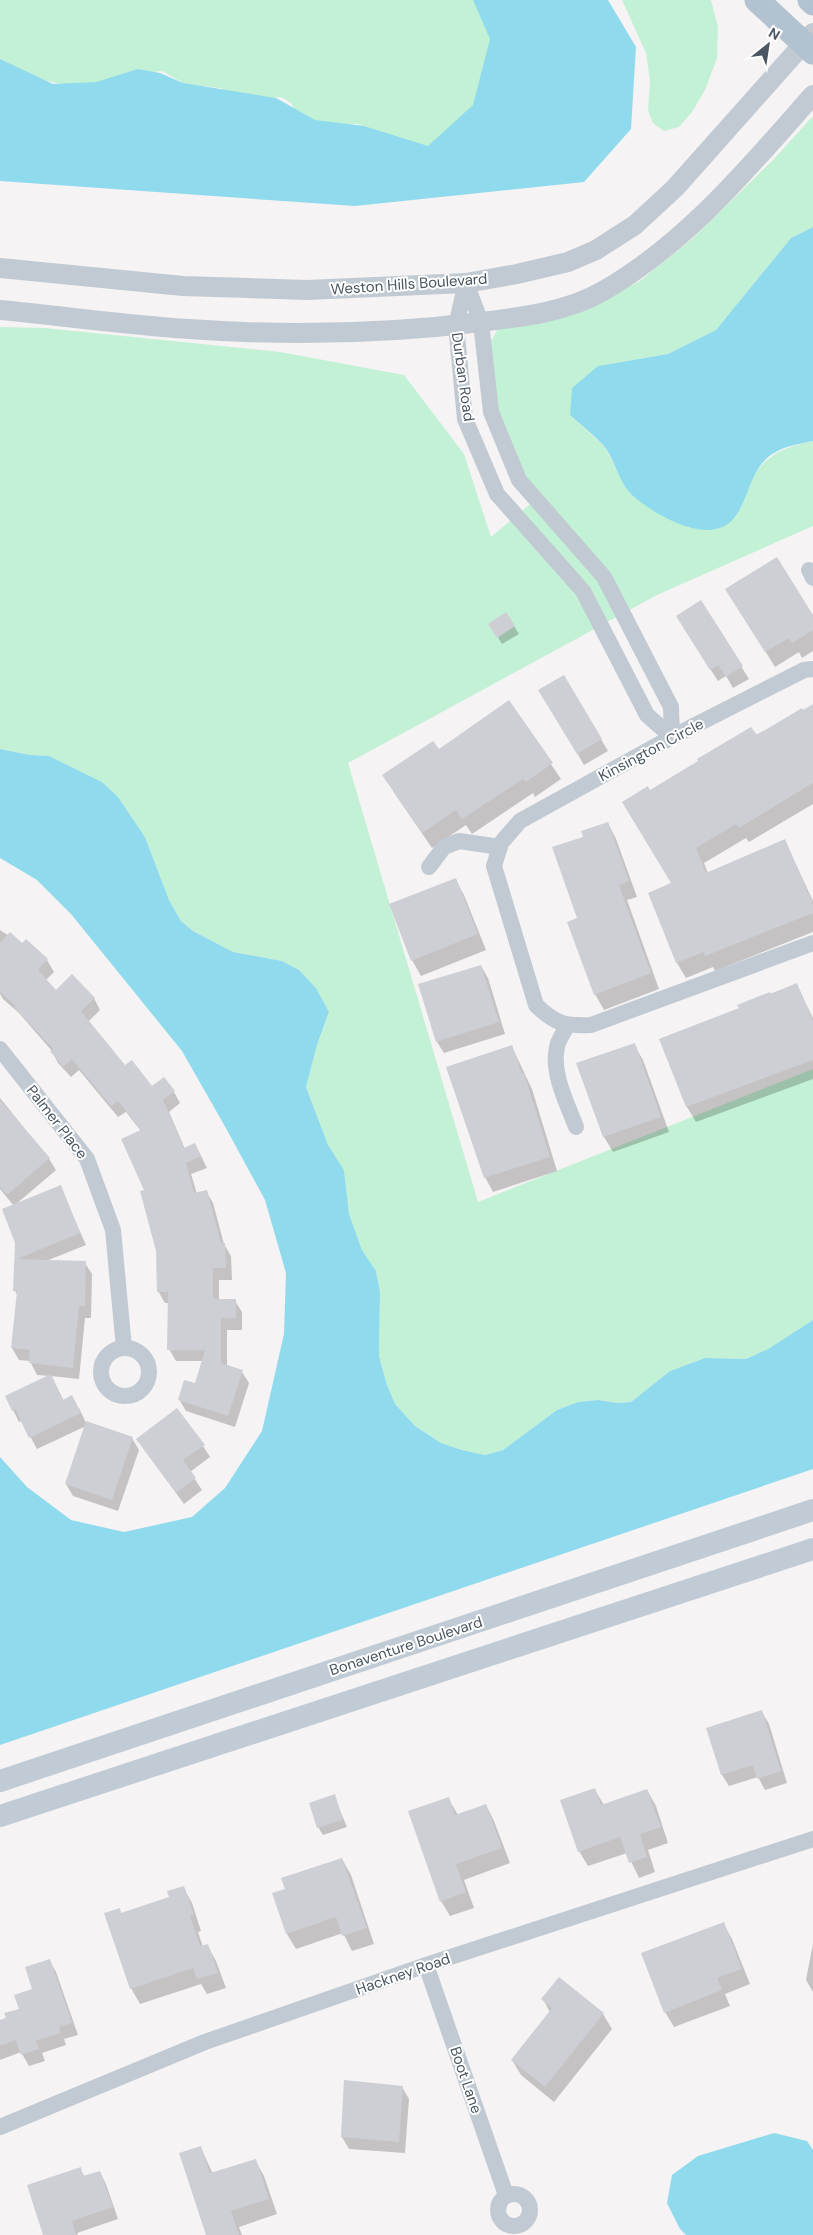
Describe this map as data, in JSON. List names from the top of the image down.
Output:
{
  "streets": {
    "main road": ["Bonaventure Boulevard"],
    "street": [
      "Weston Hills Boulevard",
      "Durban Road",
      "Kinsington Circle",
      "Palmer Place",
      "Hackney Road",
      "Boot Lane"
    ]
  },
  "crossings": [
    ["Weston Hills Boulevard", "Durban Road"],
    ["Durban Road", "Kinsington Circle"],
    ["Hackney Road", "Boot Lane"]
  ],
  "north": "top right"
}
